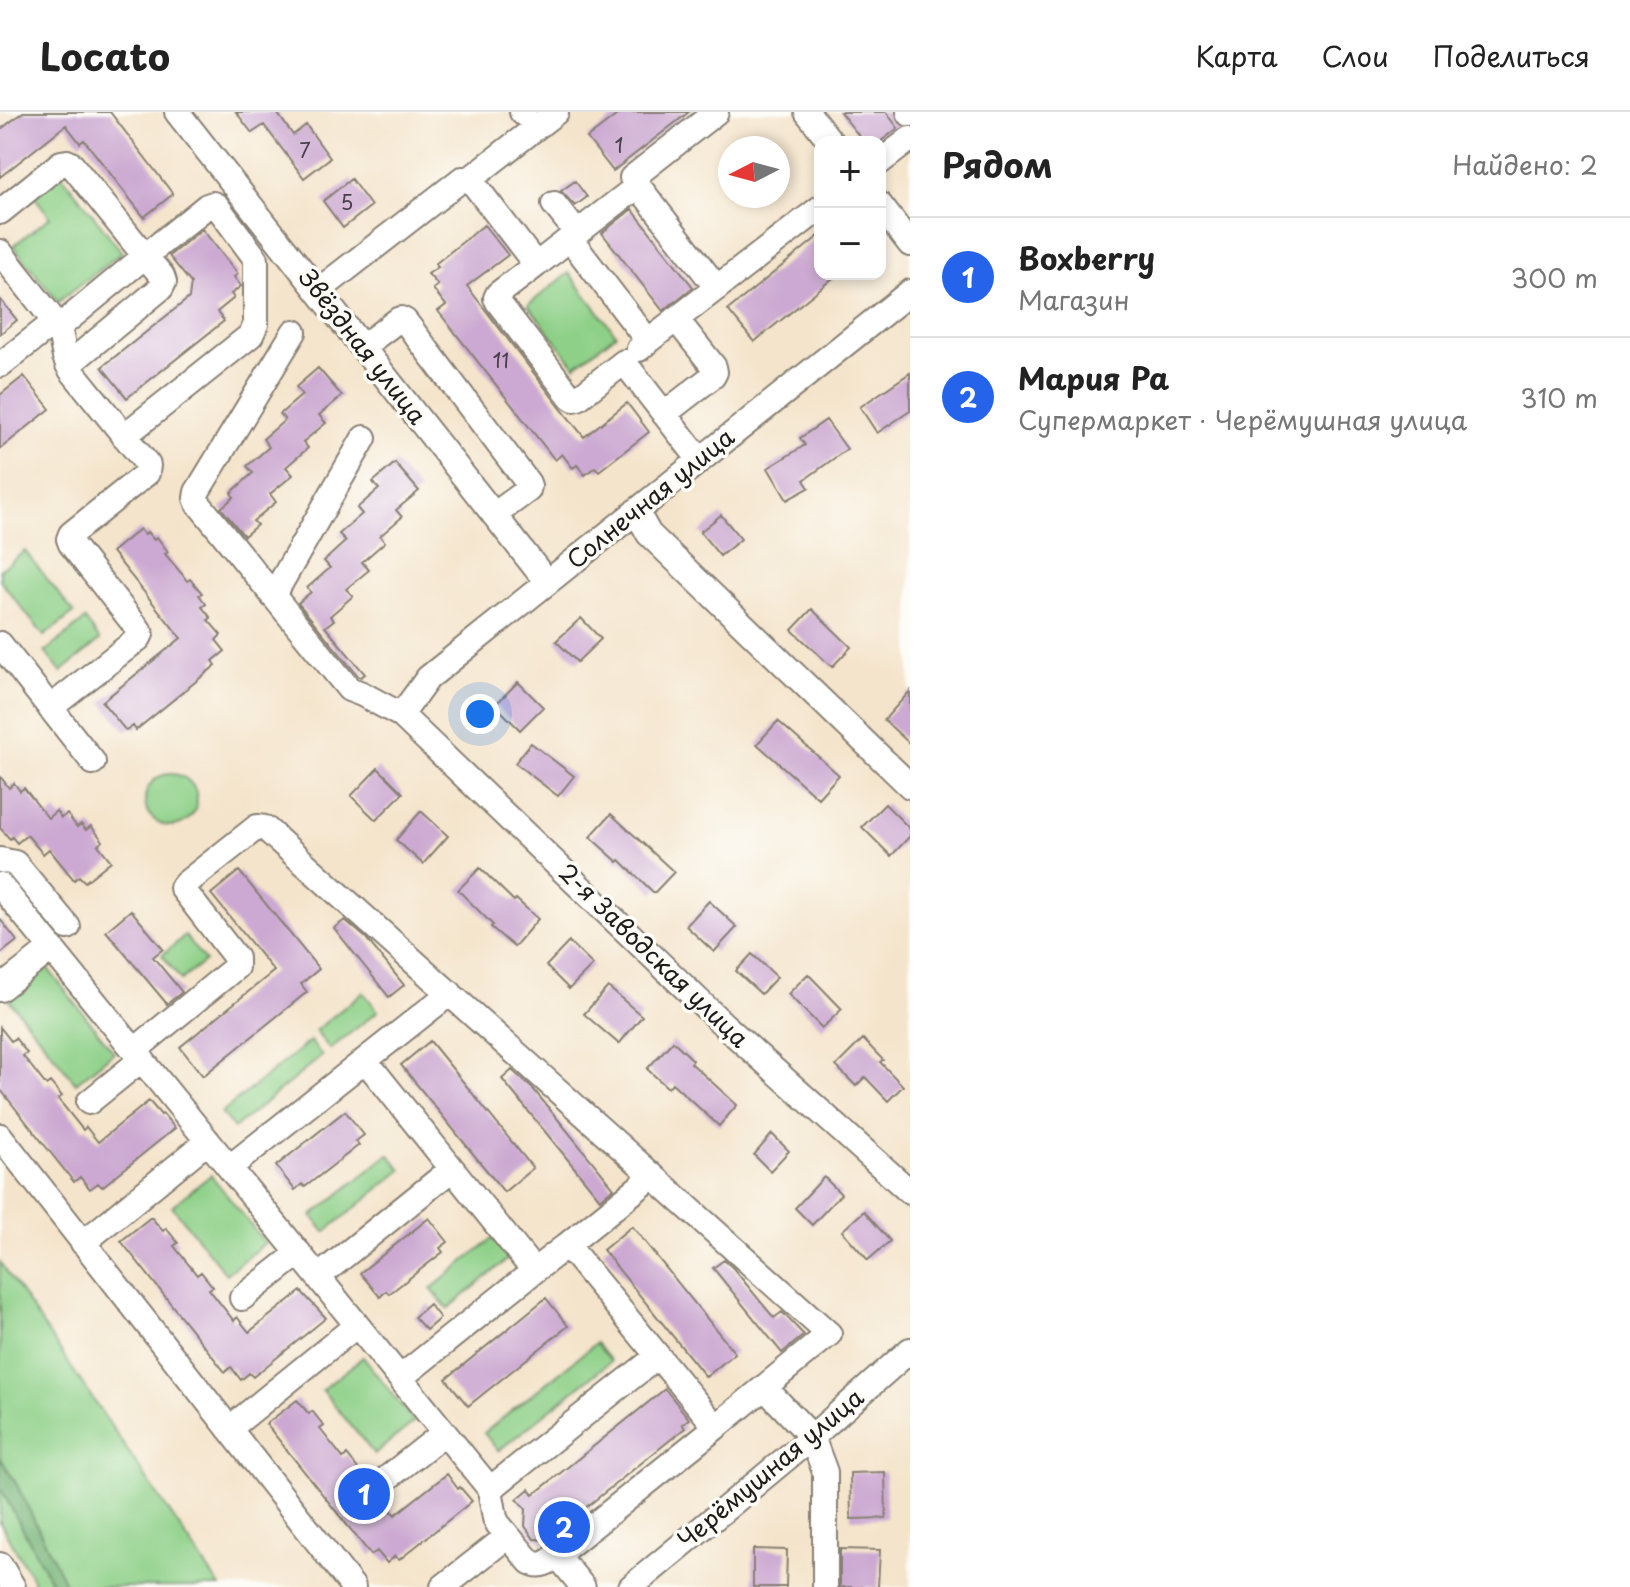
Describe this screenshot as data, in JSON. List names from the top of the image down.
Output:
{
  "streets": {
    "street": [
      "Звёздная улица",
      "Солнечная улица",
      "2-я Заводская улица",
      "Черёмушная улица"
    ]
  },
  "crossings": [
    ["Звёздная улица", "Солнечная улица"],
    ["Солнечная улица", "2-я Заводская улица"]
  ],
  "house_numbers": [
    "1",
    "7",
    "5",
    "11"
  ],
  "north": "left",
  "page": {
    "header": "Locato",
    "nav": ["Карта", "Слои", "Поделиться"],
    "heading": ["Рядом", "Найдено: 2"],
    "map_buttons": ["+", "−"],
    "list": [
      {
        "mark": "1",
        "name": "Boxberry",
        "note": "Магазин",
        "value": "300 m"
      },
      {
        "mark": "2",
        "name": "Мария Ра",
        "note": "Супермаркет · Черёмушная улица",
        "value": "310 m"
      }
    ],
    "pins": ["1", "2"]
  }
}
